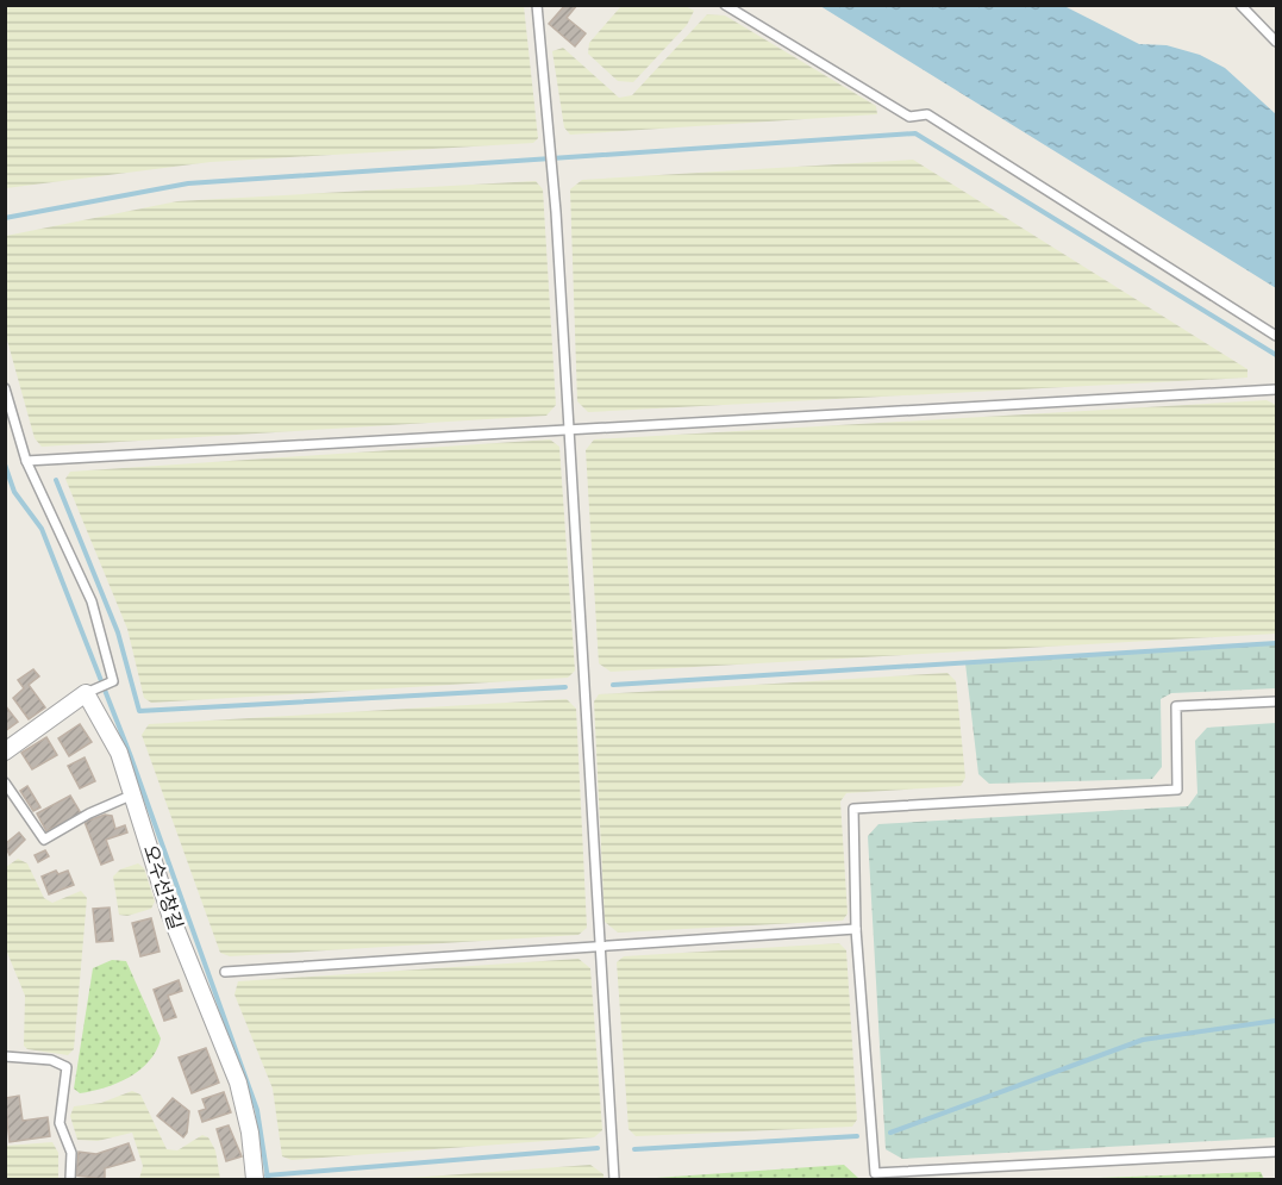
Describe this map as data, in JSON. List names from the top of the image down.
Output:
{
  "streets": {
    "street": ["오수선창길"]
  }
}
